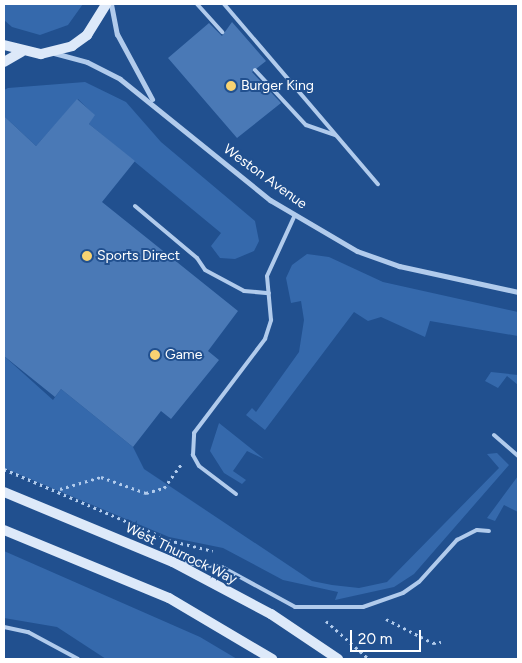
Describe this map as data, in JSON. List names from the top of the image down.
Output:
{
  "streets": {
    "main road": ["West Thurrock Way"],
    "street": ["Weston Avenue"]
  },
  "places": ["Burger King", "Sports Direct", "Game"],
  "scale_bar": "20 m"
}
